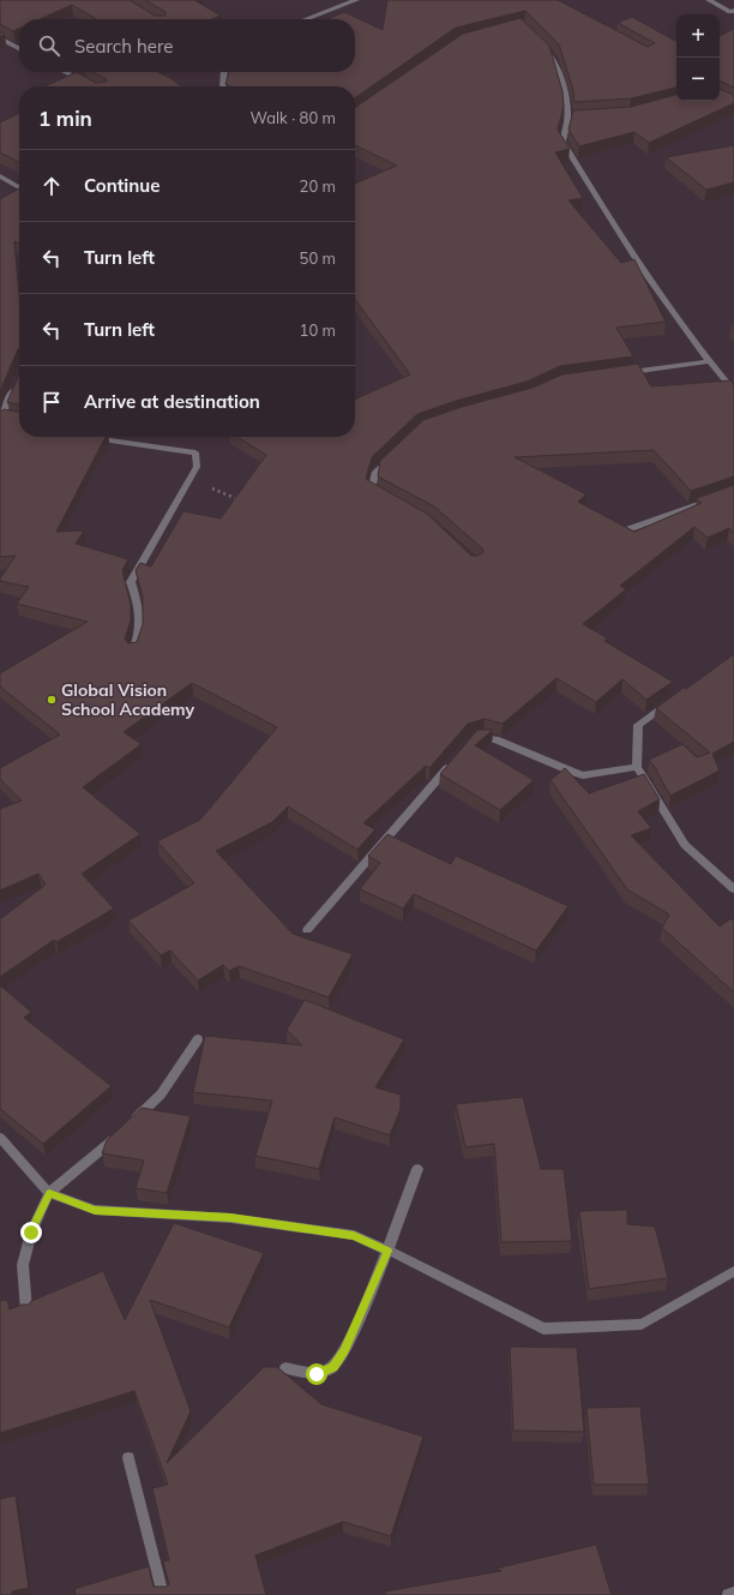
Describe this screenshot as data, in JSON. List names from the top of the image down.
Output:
{
  "places": ["Global Vision School Academy"],
  "page": {
    "map_buttons": ["+", "−"],
    "search": "Search here",
    "heading": ["1 min", "Walk · 80 m"],
    "list": [
      ["Continue", "20 m"],
      ["Turn left", "50 m"],
      ["Turn left", "10 m"],
      "Arrive at destination"
    ]
  }
}
